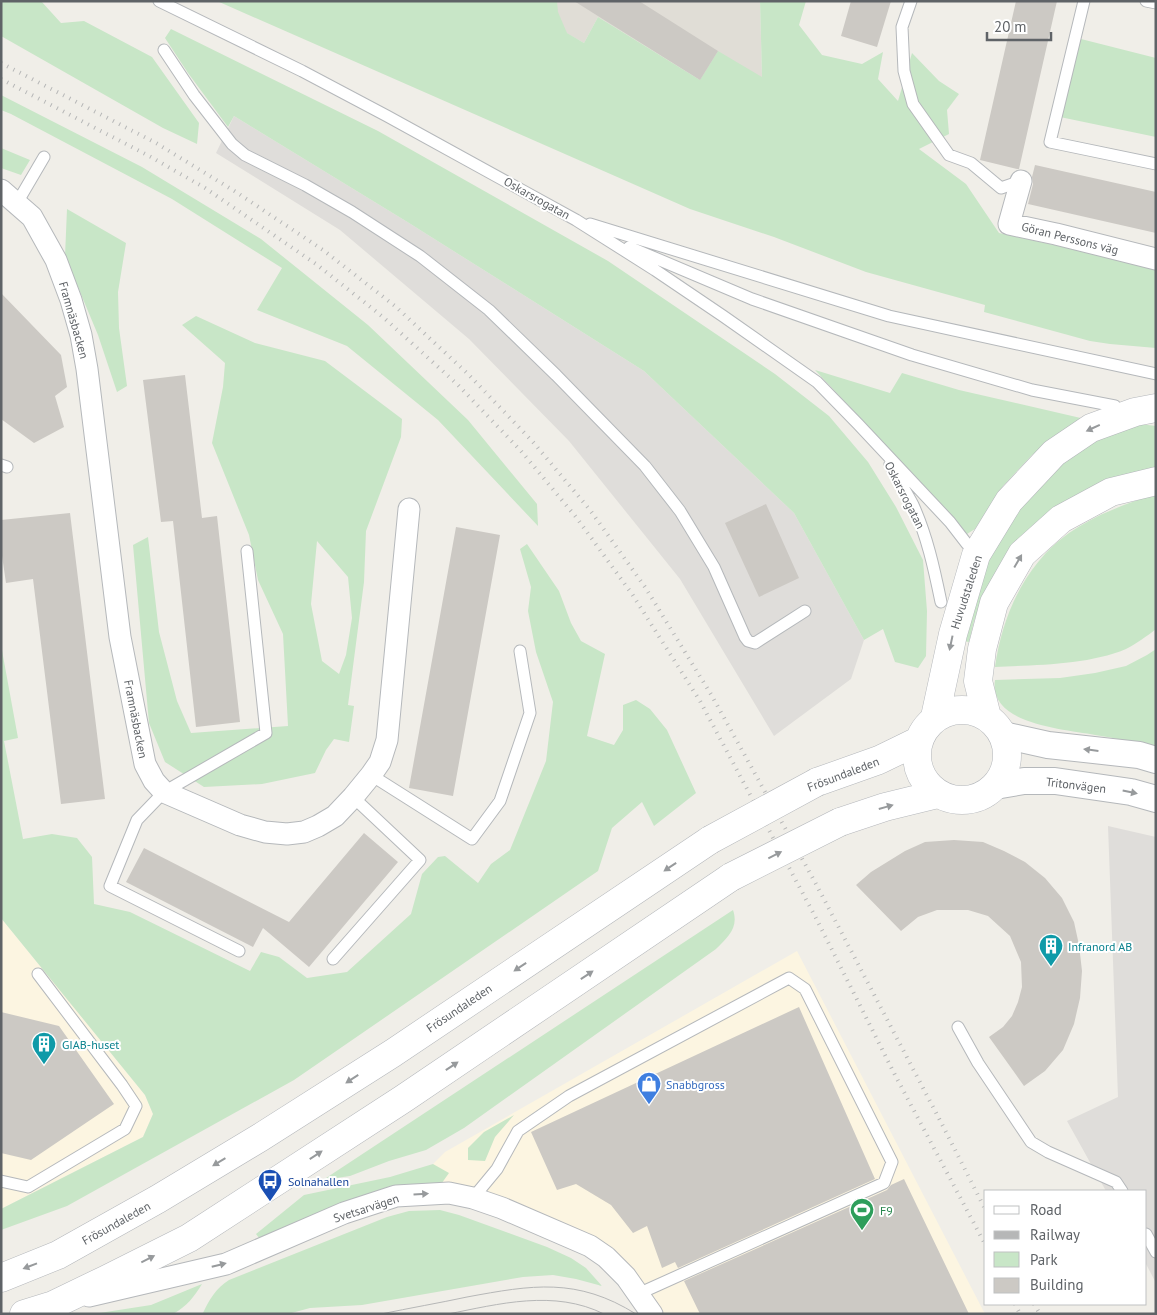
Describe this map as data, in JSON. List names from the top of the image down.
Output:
{
  "streets": {
    "main road": ["Huvudstaleden", "Frösundaleden"],
    "street": [
      "Göran Perssons väg",
      "Framnäsbacken",
      "Tritonvägen",
      "Svetsarvägen"
    ],
    "lane": ["Oskarsrogatan"]
  },
  "crossings": [
    ["Huvudstaleden", "Frösundaleden"],
    ["Huvudstaleden", "Tritonvägen"],
    ["Frösundaleden", "Tritonvägen"]
  ],
  "one_way": ["Huvudstaleden", "Svetsarvägen"],
  "places": {
    "building": ["Infranord AB", "GIAB-huset"],
    "shop": ["Snabbgross"],
    "bus stop": ["Solnahallen"],
    "sports": ["F9"]
  },
  "legend": [
    "Road",
    "Railway",
    "Park",
    "Building"
  ],
  "scale_bar": "20 m"
}
